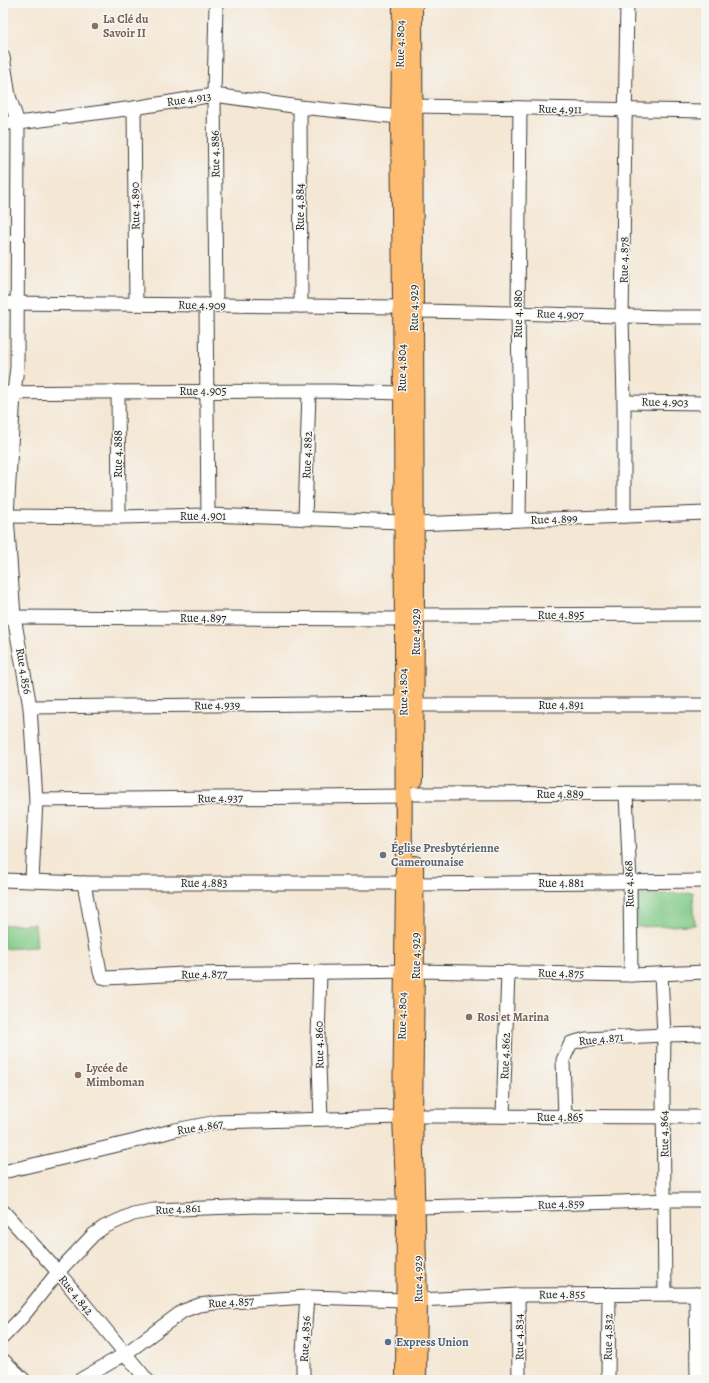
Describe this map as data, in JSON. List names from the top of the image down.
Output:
{
  "streets": {
    "main road": ["Rue 4.804", "Rue 4.929"],
    "street": [
      "Rue 4.913",
      "Rue 4.911",
      "Rue 4.886",
      "Rue 4.890",
      "Rue 4.884",
      "Rue 4.878",
      "Rue 4.909",
      "Rue 4.880",
      "Rue 4.907",
      "Rue 4.905",
      "Rue 4.903",
      "Rue 4.888",
      "Rue 4.882",
      "Rue 4.901",
      "Rue 4.899",
      "Rue 4.895",
      "Rue 4.897",
      "Rue 4.856",
      "Rue 4.939",
      "Rue 4.891",
      "Rue 4.889",
      "Rue 4.937",
      "Rue 4.883",
      "Rue 4.881",
      "Rue 4.868",
      "Rue 4.875",
      "Rue 4.877",
      "Rue 4.871",
      "Rue 4.860",
      "Rue 4.862",
      "Rue 4.865",
      "Rue 4.867",
      "Rue 4.864",
      "Rue 4.859",
      "Rue 4.861",
      "Rue 4.855",
      "Rue 4.842",
      "Rue 4.857",
      "Rue 4.834",
      "Rue 4.832",
      "Rue 4.836"
    ]
  },
  "crossings": [
    ["Rue 4.804", "Rue 4.913"],
    ["Rue 4.804", "Rue 4.909"],
    ["Rue 4.804", "Rue 4.929"],
    ["Rue 4.804", "Rue 4.907"],
    ["Rue 4.804", "Rue 4.905"],
    ["Rue 4.804", "Rue 4.901"],
    ["Rue 4.804", "Rue 4.899"],
    ["Rue 4.804", "Rue 4.895"],
    ["Rue 4.804", "Rue 4.897"],
    ["Rue 4.804", "Rue 4.939"],
    ["Rue 4.804", "Rue 4.891"],
    ["Rue 4.804", "Rue 4.889"],
    ["Rue 4.804", "Rue 4.937"],
    ["Rue 4.804", "Rue 4.883"],
    ["Rue 4.804", "Rue 4.881"],
    ["Rue 4.804", "Rue 4.875"],
    ["Rue 4.804", "Rue 4.877"],
    ["Rue 4.804", "Rue 4.865"],
    ["Rue 4.804", "Rue 4.867"],
    ["Rue 4.804", "Rue 4.859"],
    ["Rue 4.804", "Rue 4.861"],
    ["Rue 4.804", "Rue 4.855"],
    ["Rue 4.804", "Rue 4.857"],
    ["Rue 4.913", "Rue 4.886"],
    ["Rue 4.913", "Rue 4.890"],
    ["Rue 4.913", "Rue 4.884"],
    ["Rue 4.913", "Rue 4.856"],
    ["Rue 4.911", "Rue 4.878"],
    ["Rue 4.911", "Rue 4.929"],
    ["Rue 4.911", "Rue 4.880"],
    ["Rue 4.886", "Rue 4.909"],
    ["Rue 4.886", "Rue 4.905"],
    ["Rue 4.886", "Rue 4.901"],
    ["Rue 4.890", "Rue 4.909"],
    ["Rue 4.884", "Rue 4.909"],
    ["Rue 4.878", "Rue 4.907"],
    ["Rue 4.878", "Rue 4.903"],
    ["Rue 4.878", "Rue 4.899"],
    ["Rue 4.909", "Rue 4.929"],
    ["Rue 4.909", "Rue 4.907"],
    ["Rue 4.909", "Rue 4.856"],
    ["Rue 4.929", "Rue 4.907"],
    ["Rue 4.929", "Rue 4.901"],
    ["Rue 4.929", "Rue 4.899"],
    ["Rue 4.929", "Rue 4.855"],
    ["Rue 4.929", "Rue 4.857"],
    ["Rue 4.880", "Rue 4.907"],
    ["Rue 4.880", "Rue 4.899"],
    ["Rue 4.905", "Rue 4.888"],
    ["Rue 4.905", "Rue 4.882"],
    ["Rue 4.905", "Rue 4.856"],
    ["Rue 4.888", "Rue 4.901"],
    ["Rue 4.882", "Rue 4.901"],
    ["Rue 4.901", "Rue 4.899"],
    ["Rue 4.901", "Rue 4.856"],
    ["Rue 4.895", "Rue 4.897"],
    ["Rue 4.897", "Rue 4.856"],
    ["Rue 4.856", "Rue 4.939"],
    ["Rue 4.856", "Rue 4.937"],
    ["Rue 4.856", "Rue 4.883"],
    ["Rue 4.939", "Rue 4.891"],
    ["Rue 4.889", "Rue 4.937"],
    ["Rue 4.889", "Rue 4.868"],
    ["Rue 4.883", "Rue 4.881"],
    ["Rue 4.883", "Rue 4.877"],
    ["Rue 4.881", "Rue 4.868"],
    ["Rue 4.868", "Rue 4.875"],
    ["Rue 4.875", "Rue 4.877"],
    ["Rue 4.875", "Rue 4.862"],
    ["Rue 4.875", "Rue 4.864"],
    ["Rue 4.877", "Rue 4.860"],
    ["Rue 4.871", "Rue 4.865"],
    ["Rue 4.871", "Rue 4.864"],
    ["Rue 4.860", "Rue 4.867"],
    ["Rue 4.862", "Rue 4.865"],
    ["Rue 4.865", "Rue 4.867"],
    ["Rue 4.865", "Rue 4.864"],
    ["Rue 4.864", "Rue 4.859"],
    ["Rue 4.864", "Rue 4.855"],
    ["Rue 4.859", "Rue 4.861"],
    ["Rue 4.861", "Rue 4.842"],
    ["Rue 4.855", "Rue 4.857"],
    ["Rue 4.855", "Rue 4.834"],
    ["Rue 4.855", "Rue 4.832"],
    ["Rue 4.842", "Rue 4.857"],
    ["Rue 4.857", "Rue 4.836"]
  ],
  "places": [
    "La Clé du Savoir II",
    "Église Presbytérienne Camerounaise",
    "Rosi et Marina",
    "Lycée de Mimboman",
    "Express Union"
  ]
}
